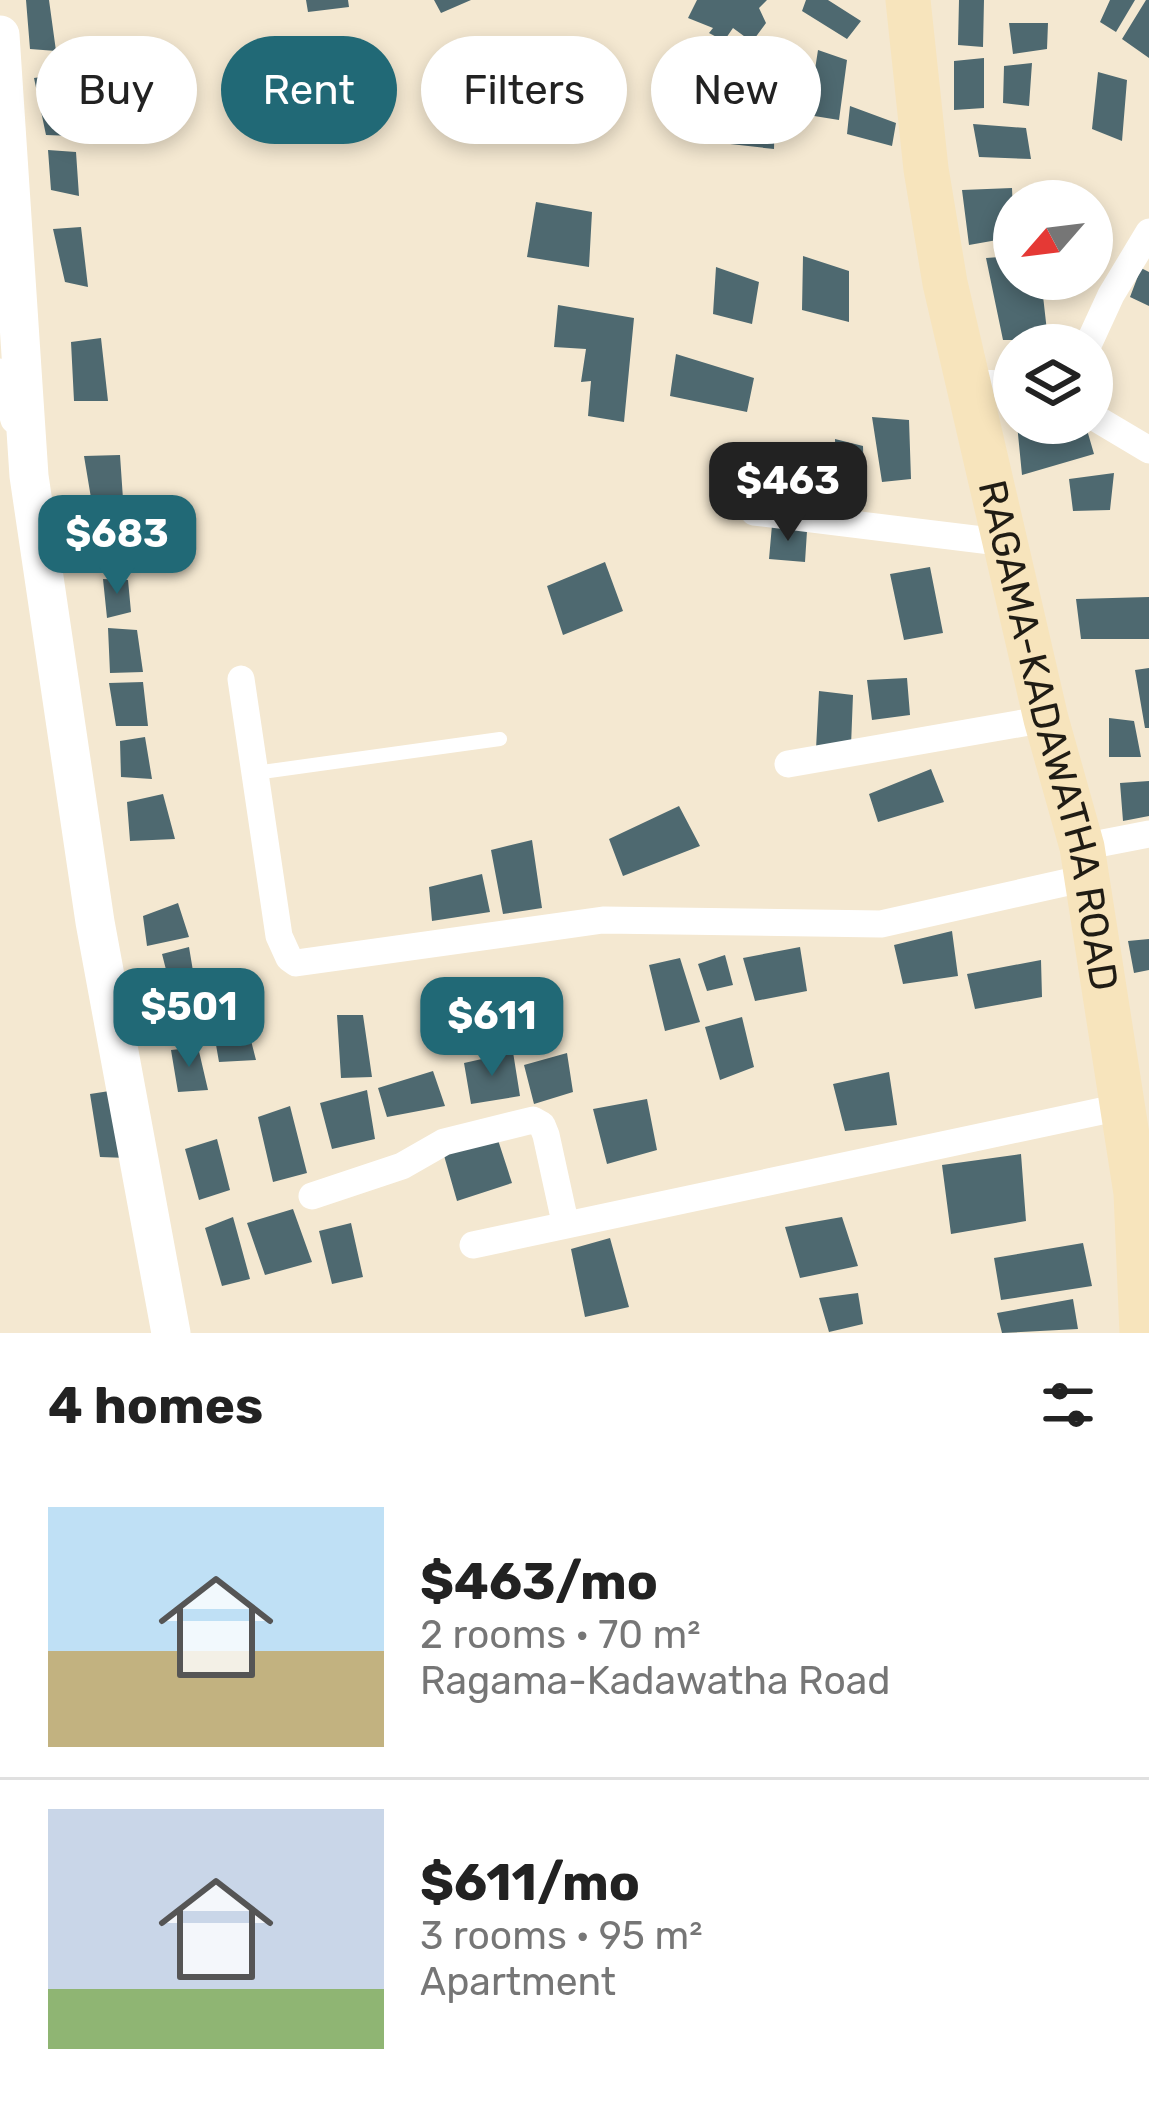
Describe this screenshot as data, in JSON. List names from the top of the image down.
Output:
{
  "streets": {
    "main road": ["RAGAMA-KADAWATHA ROAD"]
  },
  "north": "bottom left",
  "page": {
    "chip": [
      "Buy",
      "Rent",
      "Filters",
      "New"
    ],
    "price": [
      "$463",
      "$683",
      "$501",
      "$611"
    ],
    "heading": "4 homes",
    "list": [
      {
        "name": "$463/mo",
        "note": "2 rooms · 70 m² · Ragama-Kadawatha Road"
      },
      {
        "name": "$611/mo",
        "note": "3 rooms · 95 m² · Apartment"
      }
    ]
  }
}
